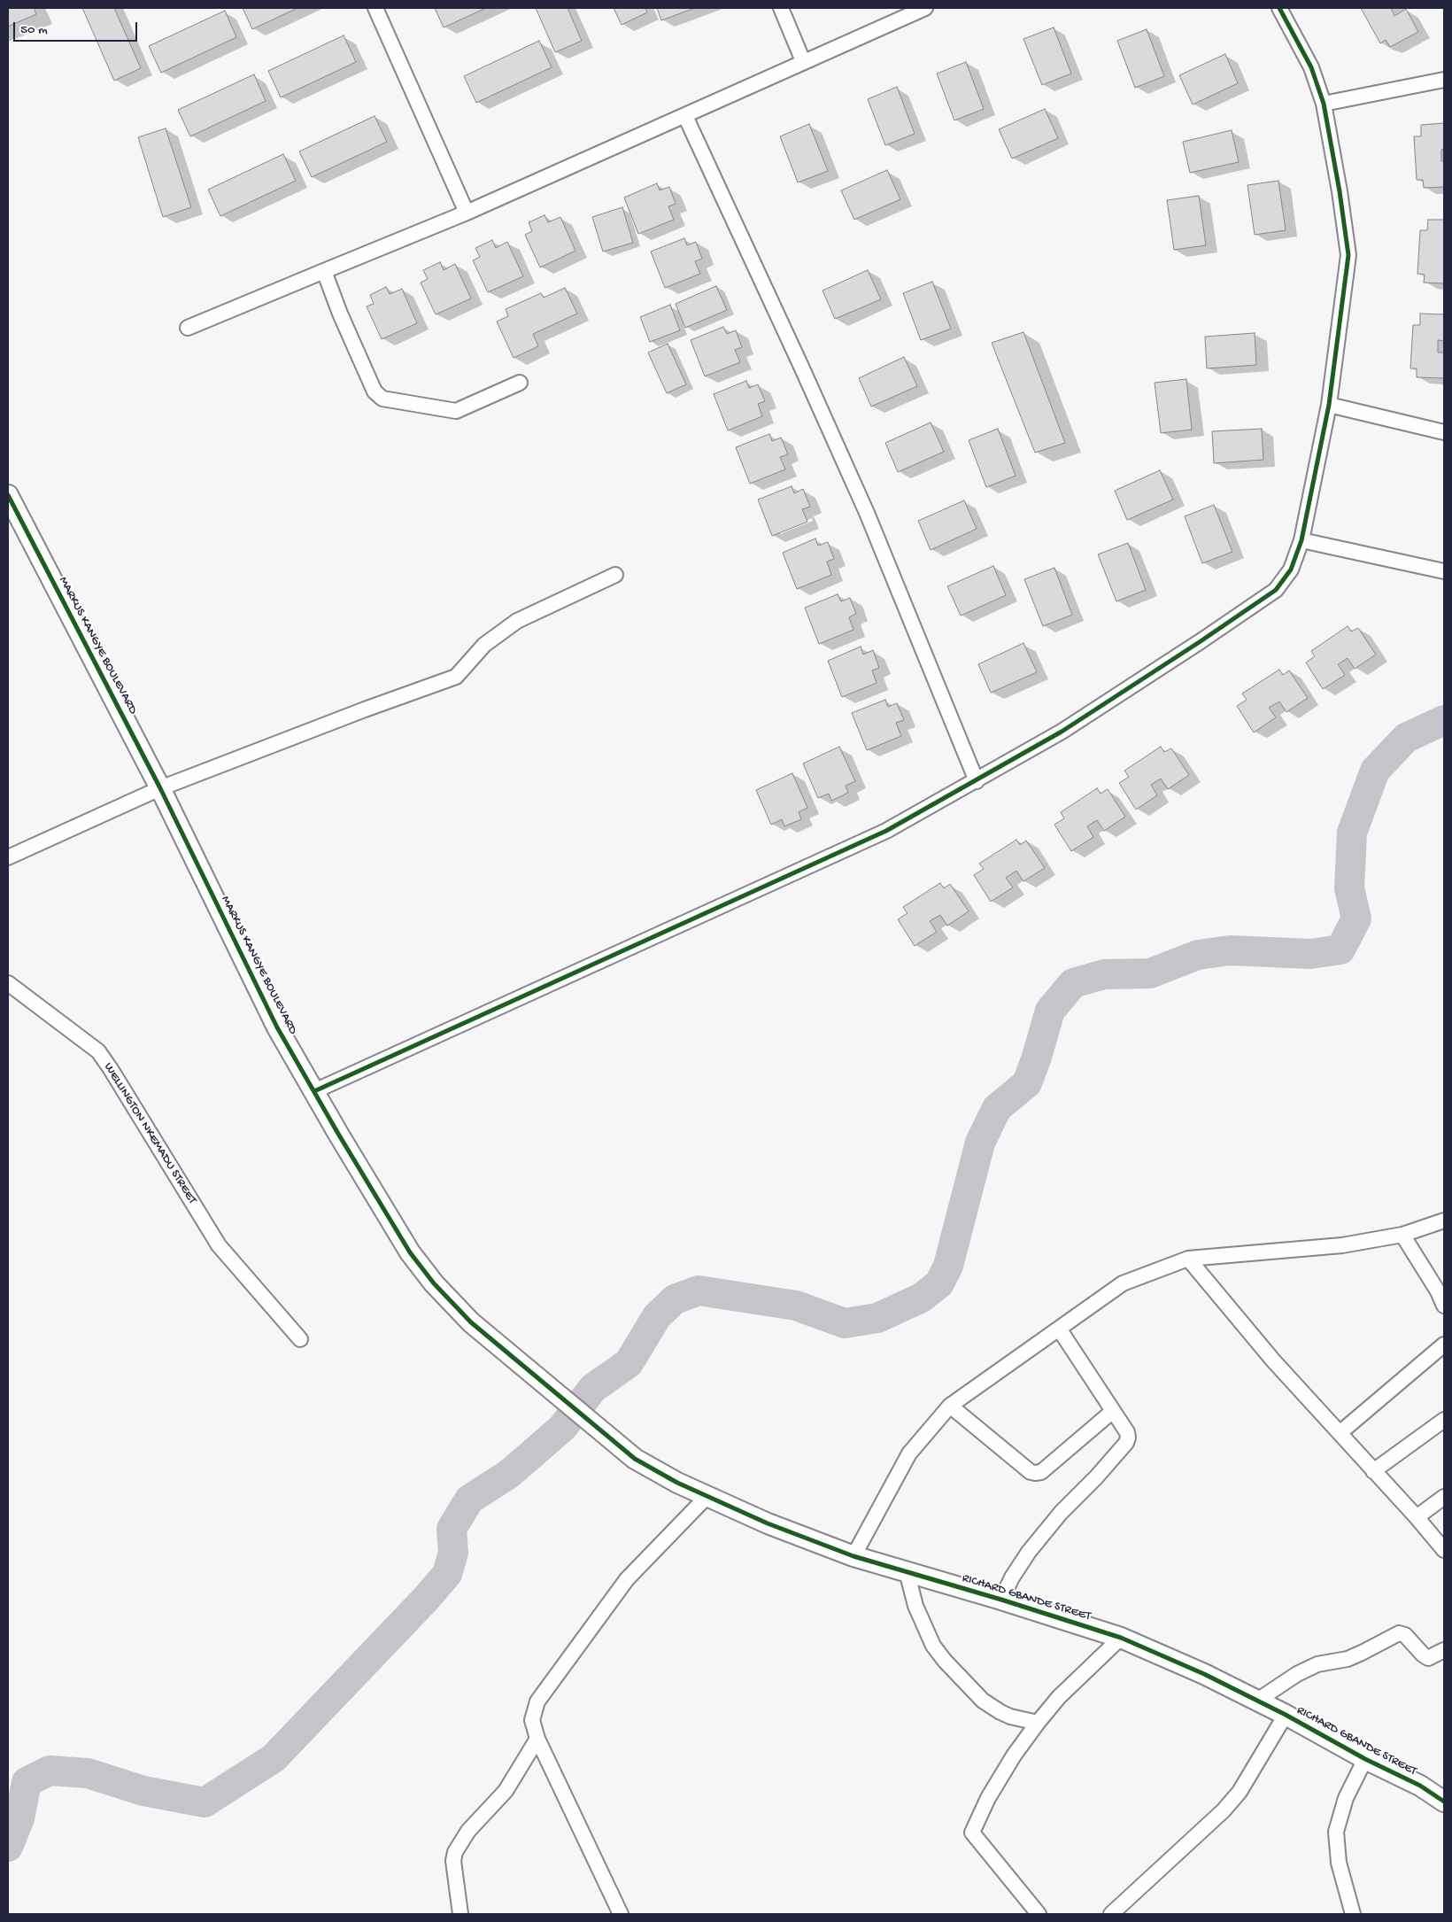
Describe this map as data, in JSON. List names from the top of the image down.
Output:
{
  "streets": {
    "street": ["MARKUS KANGYE BOULEVARD", "WELLINGTON NKEMADU STREET", "RICHARD GBANDE STREET"]
  },
  "crossings": [
    ["MARKUS KANGYE BOULEVARD", "RICHARD GBANDE STREET"]
  ],
  "scale_bar": "50 m"
}
